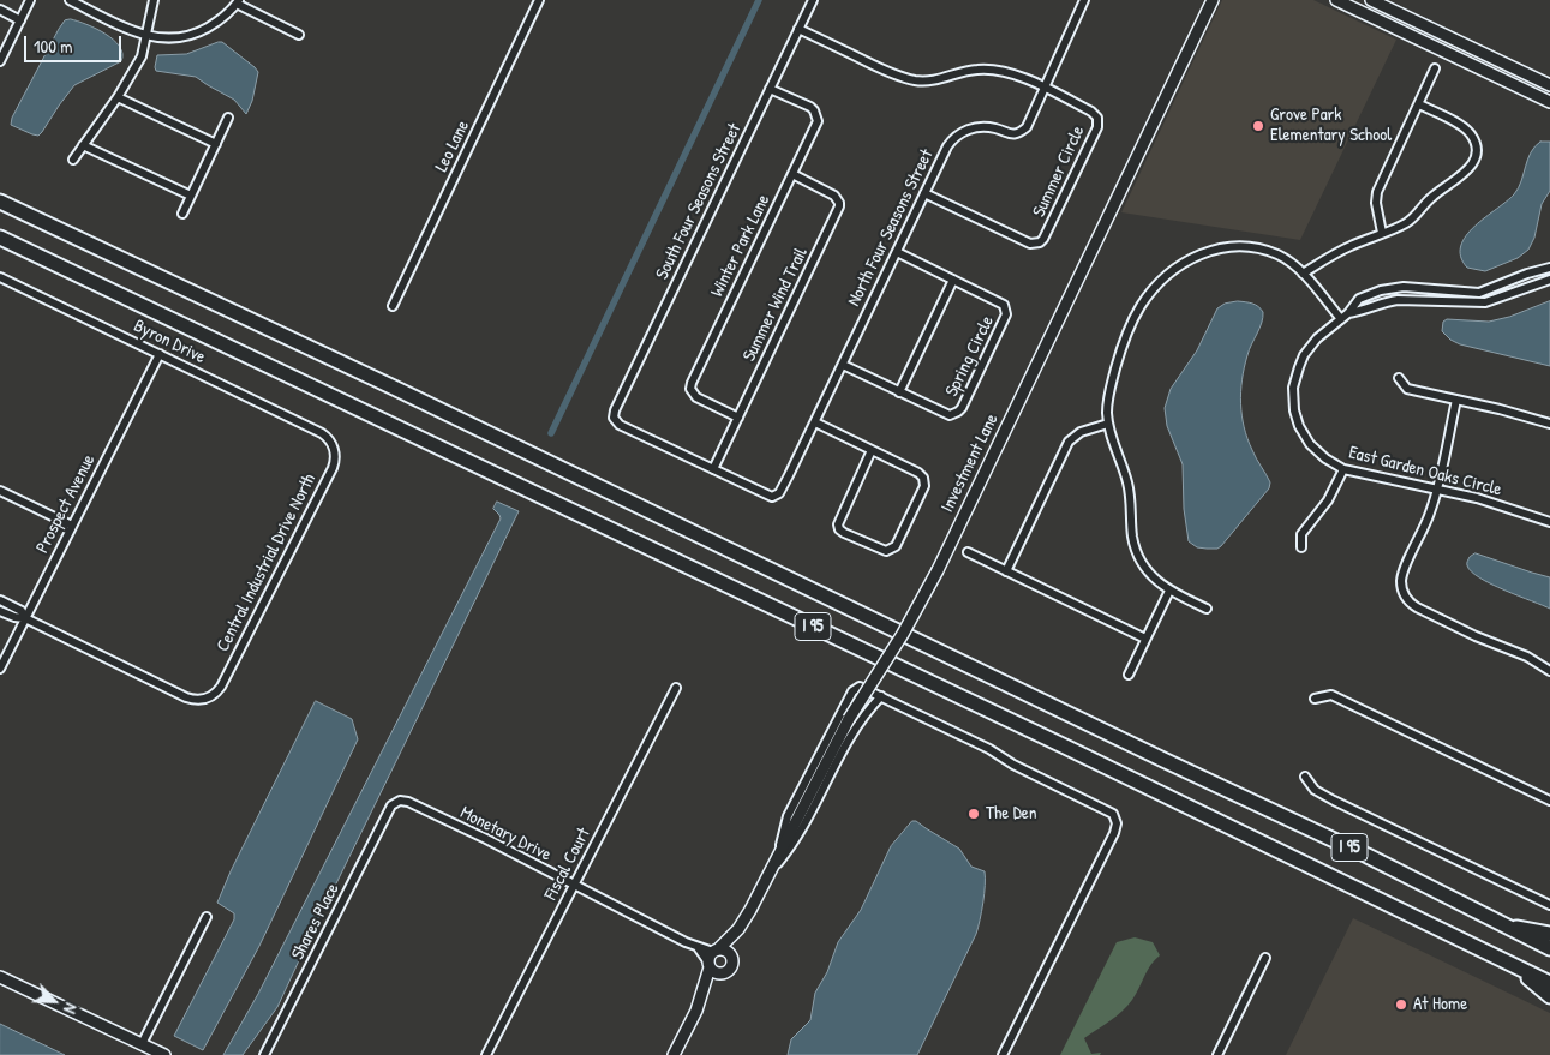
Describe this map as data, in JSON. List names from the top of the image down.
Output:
{
  "streets": {
    "highway": ["I 95"],
    "street": [
      "Leo Lane",
      "Summer Circle",
      "South Four Seasons Street",
      "North Four Seasons Street",
      "Winter Park Lane",
      "Summer Wind Trail",
      "Byron Drive",
      "Spring Circle",
      "Investment Lane",
      "East Garden Oaks Circle",
      "Prospect Avenue",
      "Central Industrial Drive North",
      "Monetary Drive",
      "Fiscal Court",
      "Shares Place"
    ]
  },
  "crossings": [
    ["Summer Circle", "North Four Seasons Street"],
    ["South Four Seasons Street", "North Four Seasons Street"],
    ["South Four Seasons Street", "Winter Park Lane"],
    ["South Four Seasons Street", "Summer Wind Trail"],
    ["North Four Seasons Street", "Summer Wind Trail"],
    ["North Four Seasons Street", "Spring Circle"],
    ["Winter Park Lane", "Summer Wind Trail"],
    ["Byron Drive", "Prospect Avenue"],
    ["Byron Drive", "Central Industrial Drive North"],
    ["Investment Lane", "Monetary Drive"],
    ["Prospect Avenue", "Central Industrial Drive North"],
    ["Monetary Drive", "Fiscal Court"],
    ["Monetary Drive", "Shares Place"]
  ],
  "places": ["Grove Park Elementary School", "The Den", "At Home"],
  "scale_bar": "100 m",
  "north": "bottom right"
}
